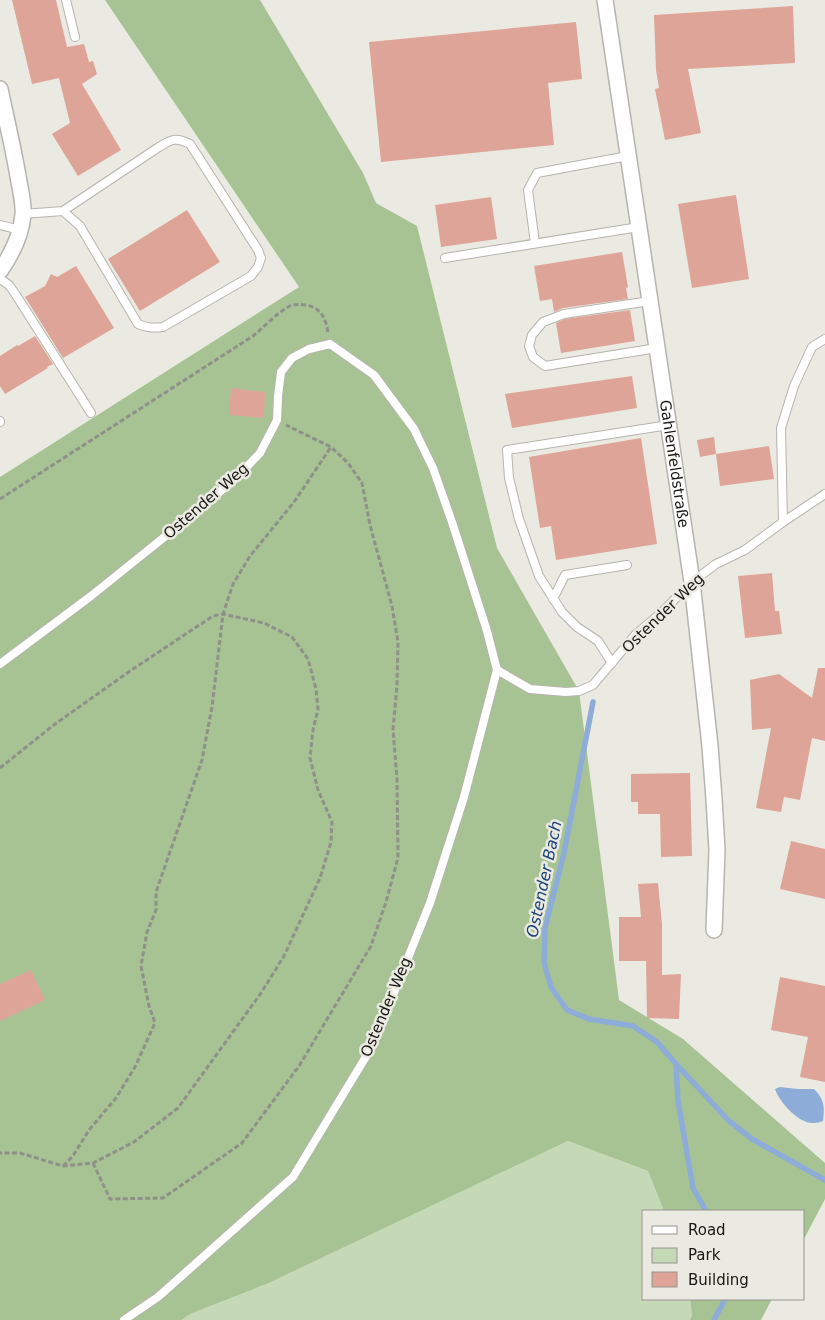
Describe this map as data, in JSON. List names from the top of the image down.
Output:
{
  "streets": {
    "street": ["Gahlenfeldstraße"],
    "lane": ["Ostender Weg"]
  },
  "crossings": [
    ["Gahlenfeldstraße", "Ostender Weg"]
  ],
  "water": ["Ostender Bach"],
  "legend": ["Road", "Park", "Building"]
}
